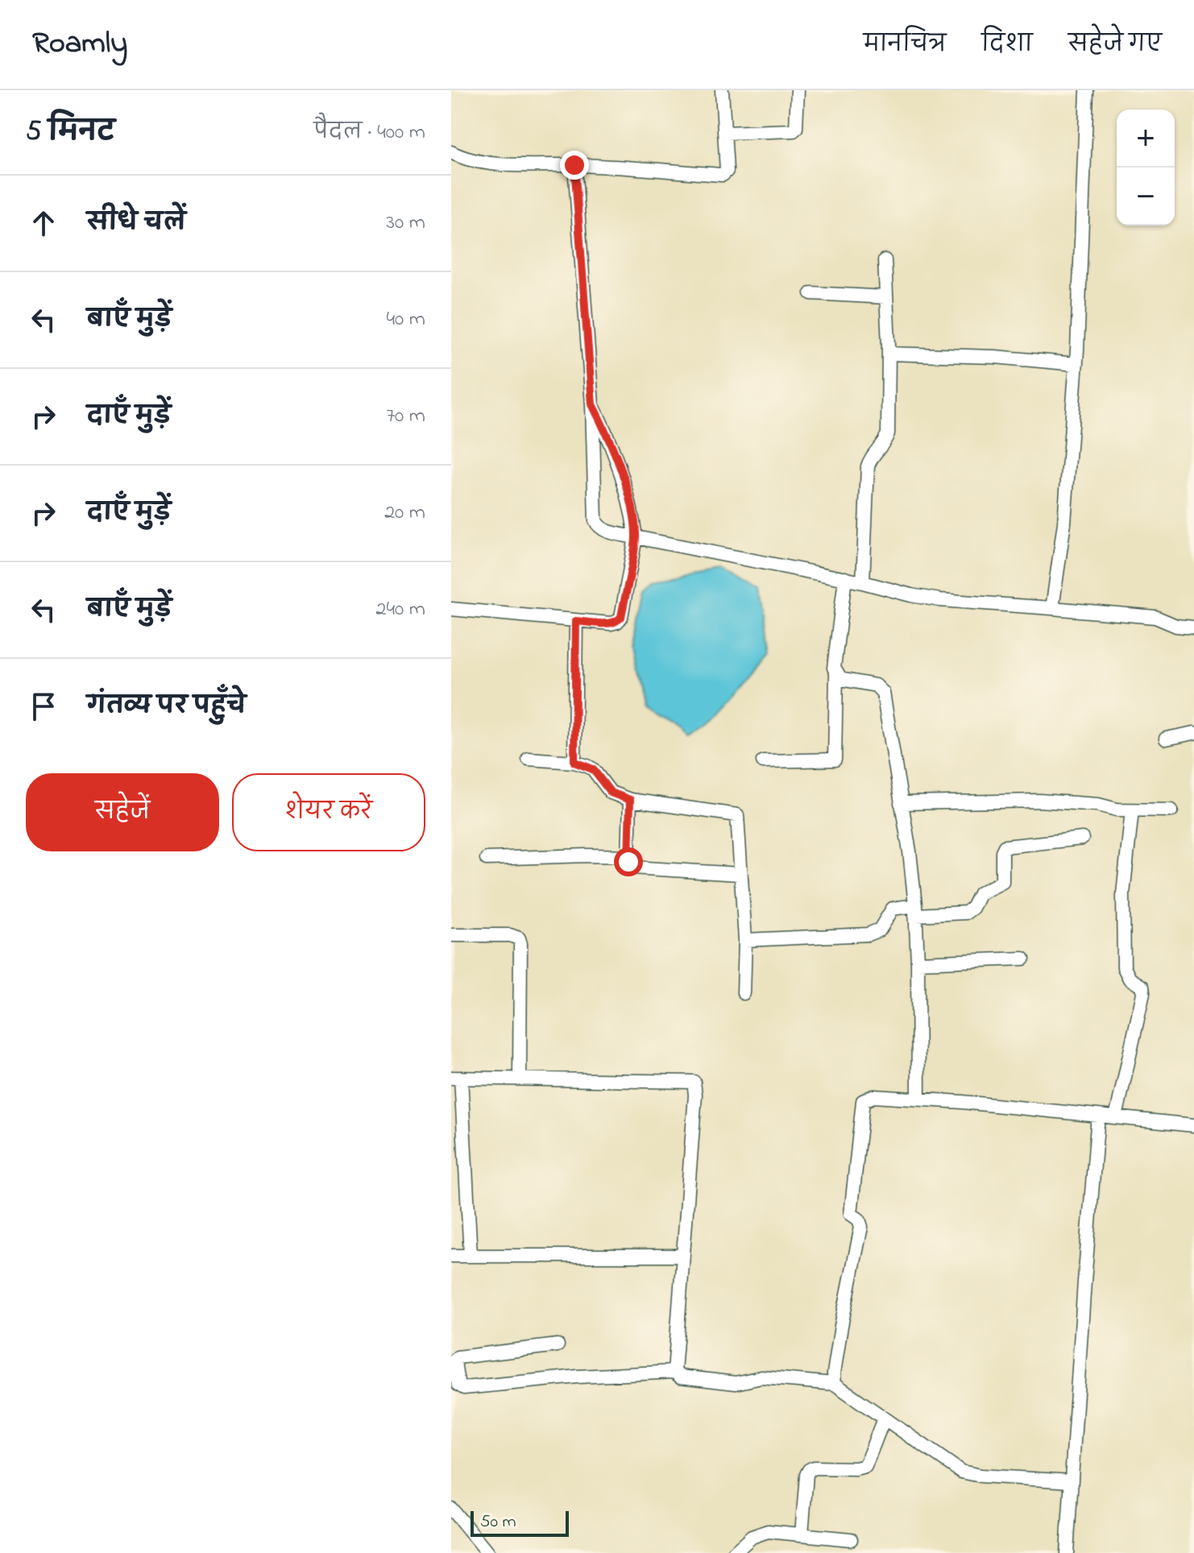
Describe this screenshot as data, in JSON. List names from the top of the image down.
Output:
{
  "scale_bar": "50 m",
  "page": {
    "header": "Roamly",
    "nav": ["मानचित्र", "दिशा", "सहेजे गए"],
    "heading": ["5 मिनट", "पैदल · 400 m"],
    "map_buttons": ["+", "−"],
    "list": [
      ["सीधे चलें", "30 m"],
      ["बाएँ मुड़ें", "40 m"],
      ["दाएँ मुड़ें", "70 m"],
      ["दाएँ मुड़ें", "20 m"],
      ["बाएँ मुड़ें", "240 m"],
      "गंतव्य पर पहुँचे"
    ],
    "buttons": ["सहेजें", "शेयर करें"],
    "scale": "50 m"
  }
}
